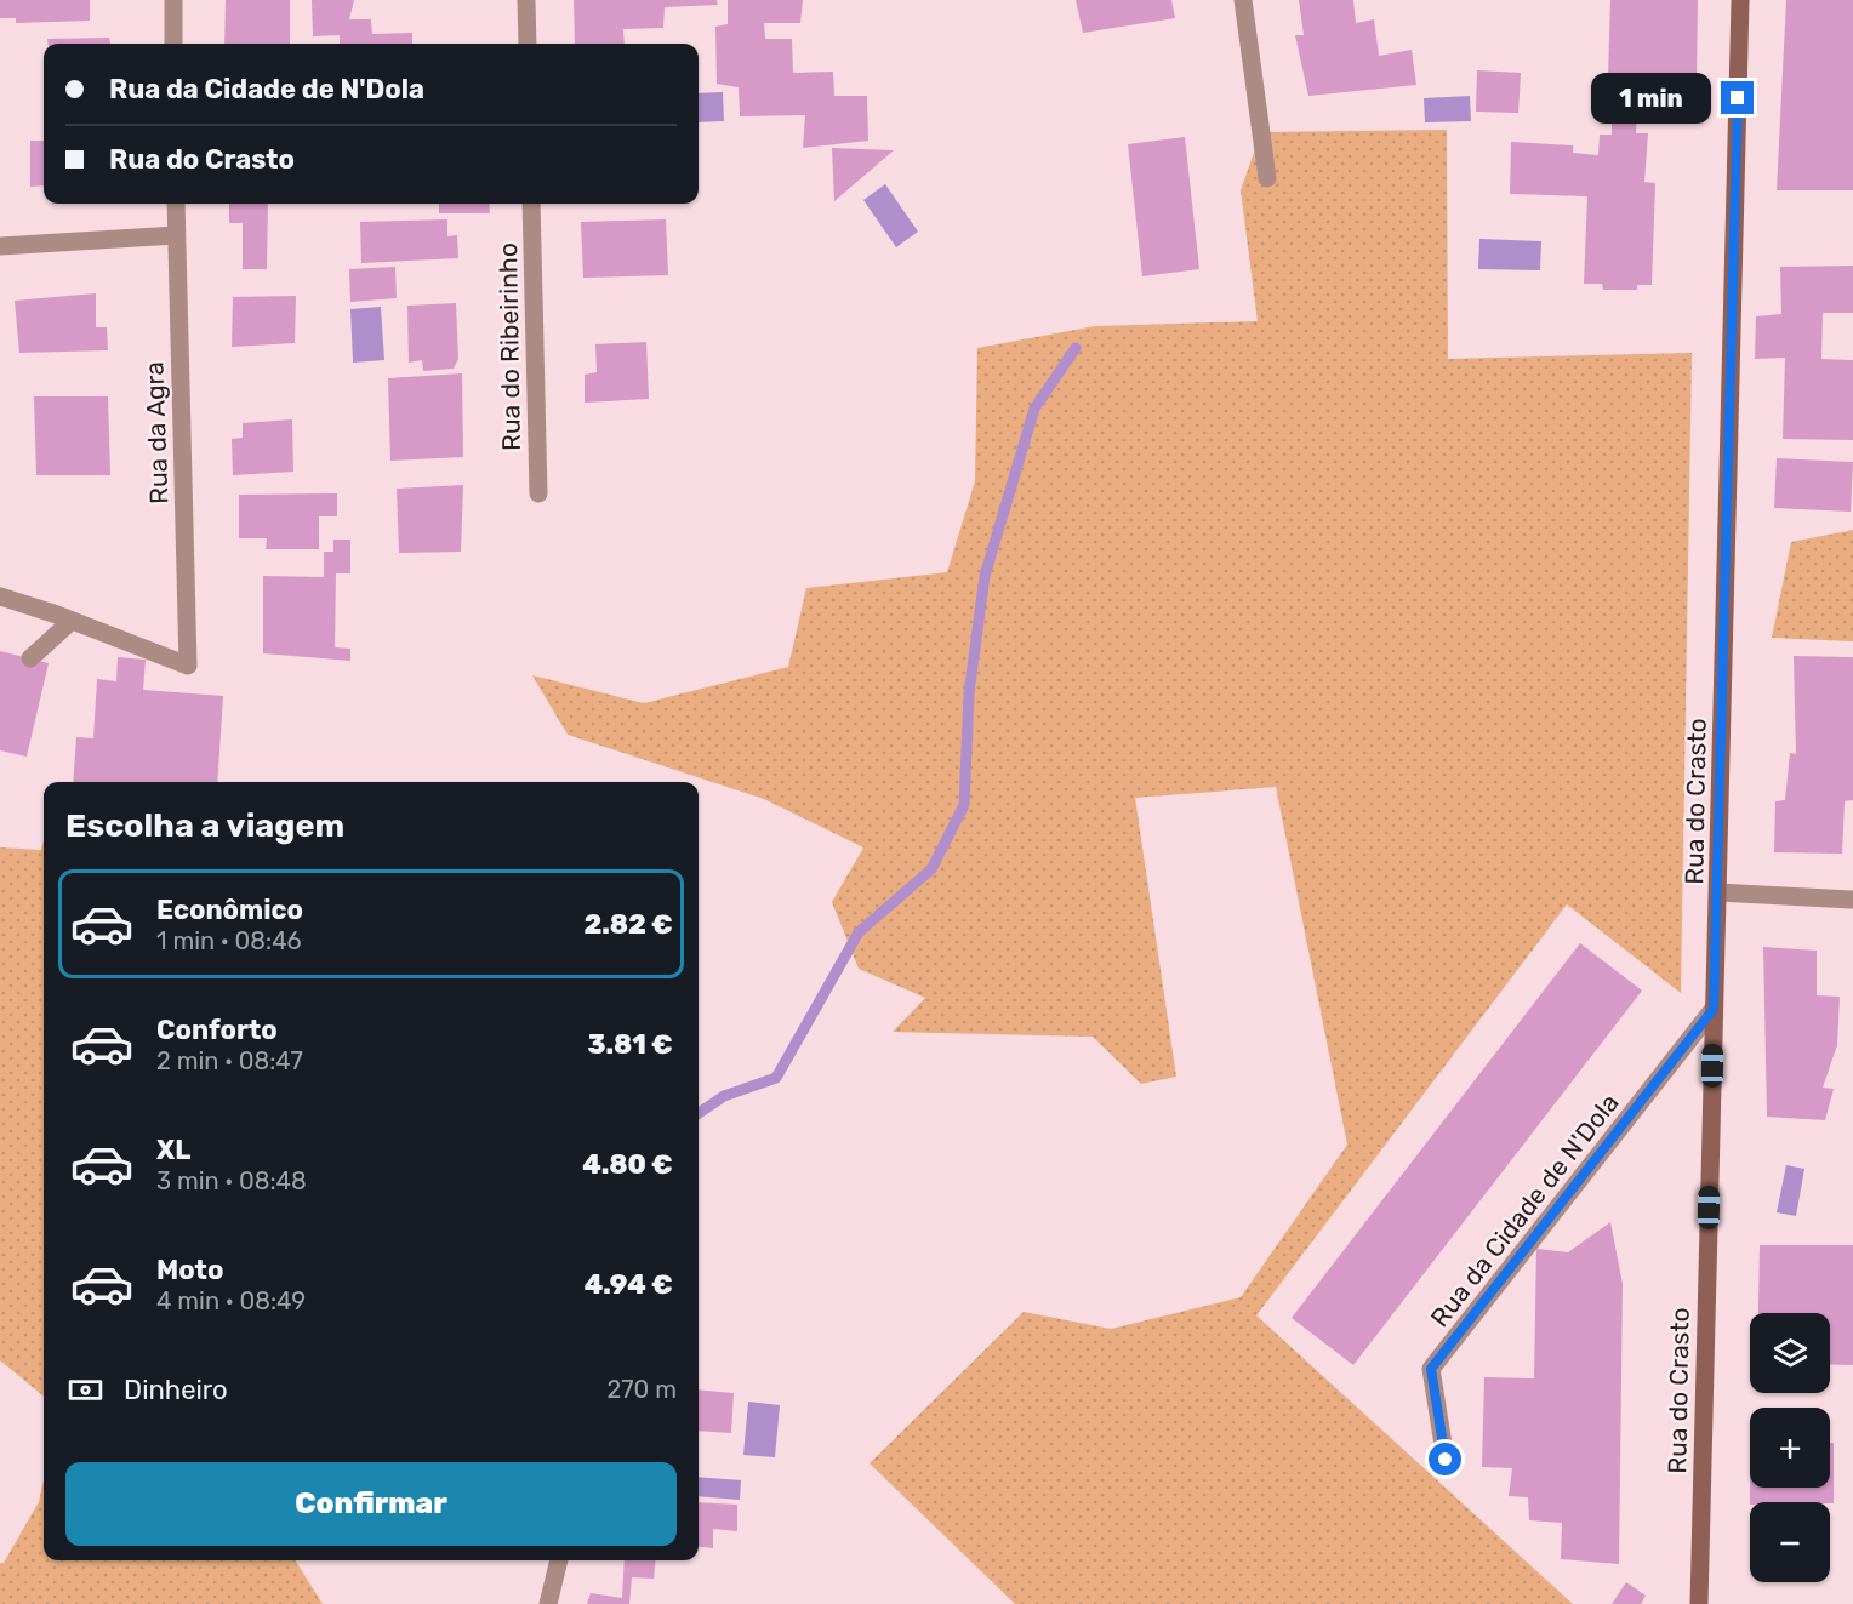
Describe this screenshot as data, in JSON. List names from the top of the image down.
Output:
{
  "streets": {
    "street": [
      "Rua do Ribeirinho",
      "Rua da Agra",
      "Rua do Crasto",
      "Rua da Cidade de N'Dola"
    ]
  },
  "crossings": [
    ["Rua do Crasto", "Rua da Cidade de N'Dola"]
  ],
  "page": {
    "banner": ["Rua da Cidade de N'Dola", "Rua do Crasto"],
    "bubble": "1 min",
    "heading": "Escolha a viagem",
    "list": [
      {
        "name": "Econômico",
        "note": "1 min · 08:46",
        "value": "2.82 €"
      },
      {
        "name": "Conforto",
        "note": "2 min · 08:47",
        "value": "3.81 €"
      },
      {
        "name": "XL",
        "note": "3 min · 08:48",
        "value": "4.80 €"
      },
      {
        "name": "Moto",
        "note": "4 min · 08:49",
        "value": "4.94 €"
      }
    ],
    "map_buttons": ["+", "−"],
    "pay": ["Dinheiro", "270 m"],
    "buttons": "Confirmar"
  }
}
